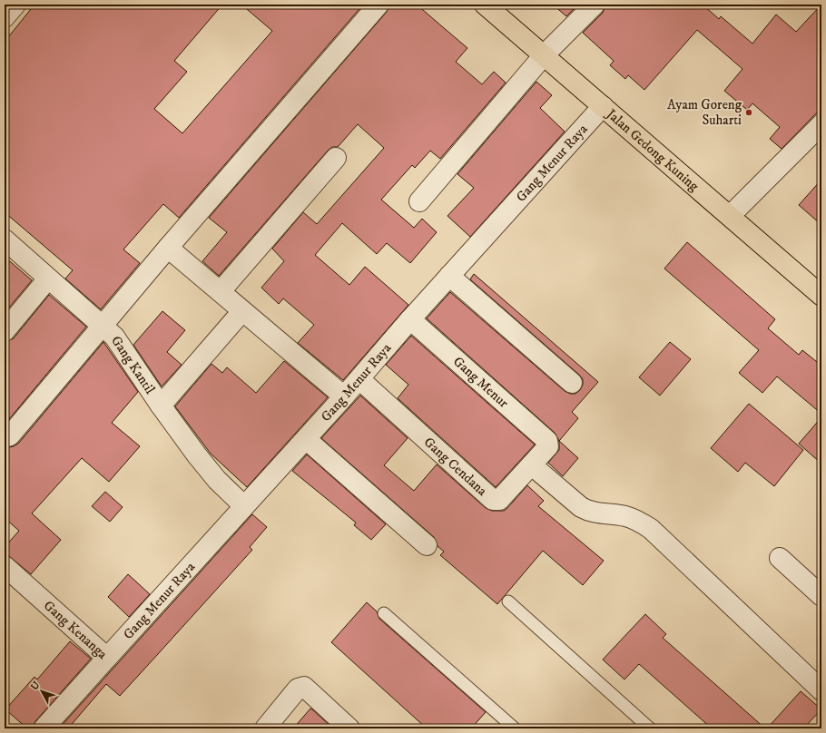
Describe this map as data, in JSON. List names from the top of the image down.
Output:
{
  "streets": {
    "main road": ["Jalan Gedong Kuning"],
    "street": [
      "Gang Menur Raya",
      "Gang Kantil",
      "Gang Menur",
      "Gang Cendana",
      "Gang Kenanga"
    ]
  },
  "crossings": [
    ["Jalan Gedong Kuning", "Gang Menur Raya"],
    ["Gang Menur Raya", "Gang Kantil"],
    ["Gang Menur Raya", "Gang Menur"],
    ["Gang Menur Raya", "Gang Cendana"],
    ["Gang Menur Raya", "Gang Kenanga"],
    ["Gang Menur", "Gang Cendana"]
  ],
  "places": ["Ayam Goreng Suharti"],
  "north": "top left"
}
